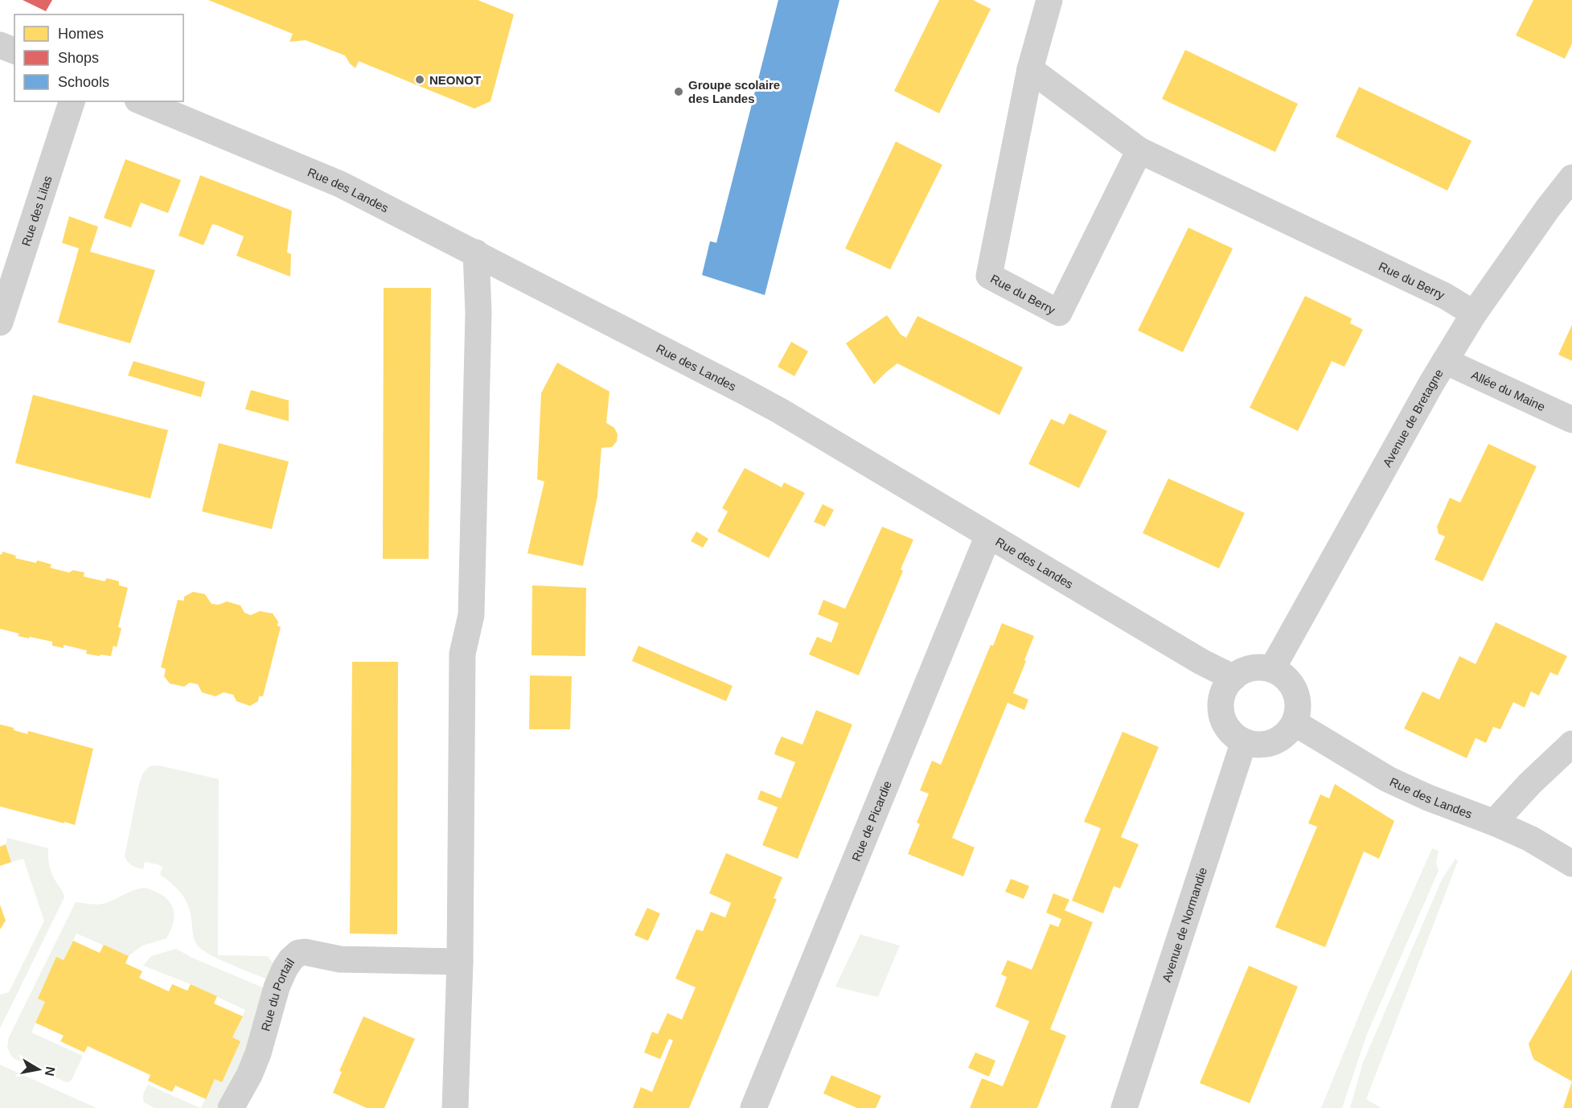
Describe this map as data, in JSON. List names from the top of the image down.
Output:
{
  "streets": {
    "street": [
      "Rue des Landes",
      "Rue des Lilas",
      "Rue du Berry",
      "Allée du Maine",
      "Avenue de Bretagne",
      "Rue de Picardie",
      "Avenue de Normandie",
      "Rue du Portail"
    ]
  },
  "crossings": [
    ["Rue des Landes", "Avenue de Bretagne"],
    ["Rue des Landes", "Rue de Picardie"],
    ["Rue des Landes", "Avenue de Normandie"],
    ["Rue du Berry", "Avenue de Bretagne"],
    ["Allée du Maine", "Avenue de Bretagne"],
    ["Avenue de Bretagne", "Avenue de Normandie"]
  ],
  "places": ["NEONOT", "Groupe scolaire des Landes"],
  "legend": ["Homes", "Shops", "Schools"],
  "north": "right"
}
